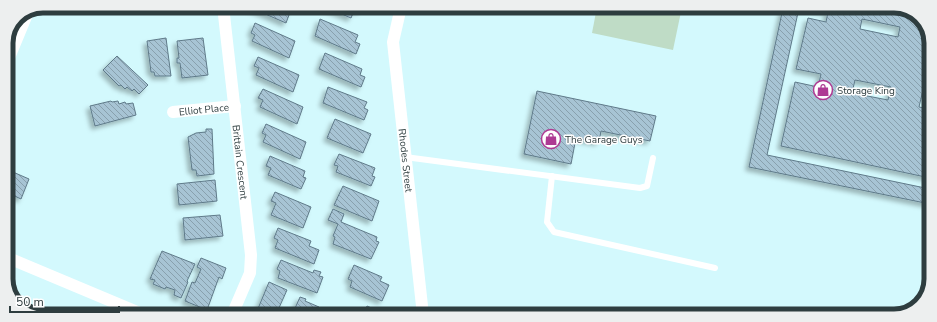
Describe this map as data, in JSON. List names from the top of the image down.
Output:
{
  "streets": {
    "street": ["Elliot Place", "Rhodes Street", "Brittain Crescent"]
  },
  "crossings": [
    ["Elliot Place", "Brittain Crescent"]
  ],
  "places": {
    "shop": ["Storage King", "The Garage Guys"]
  },
  "scale_bar": "50 m"
}
